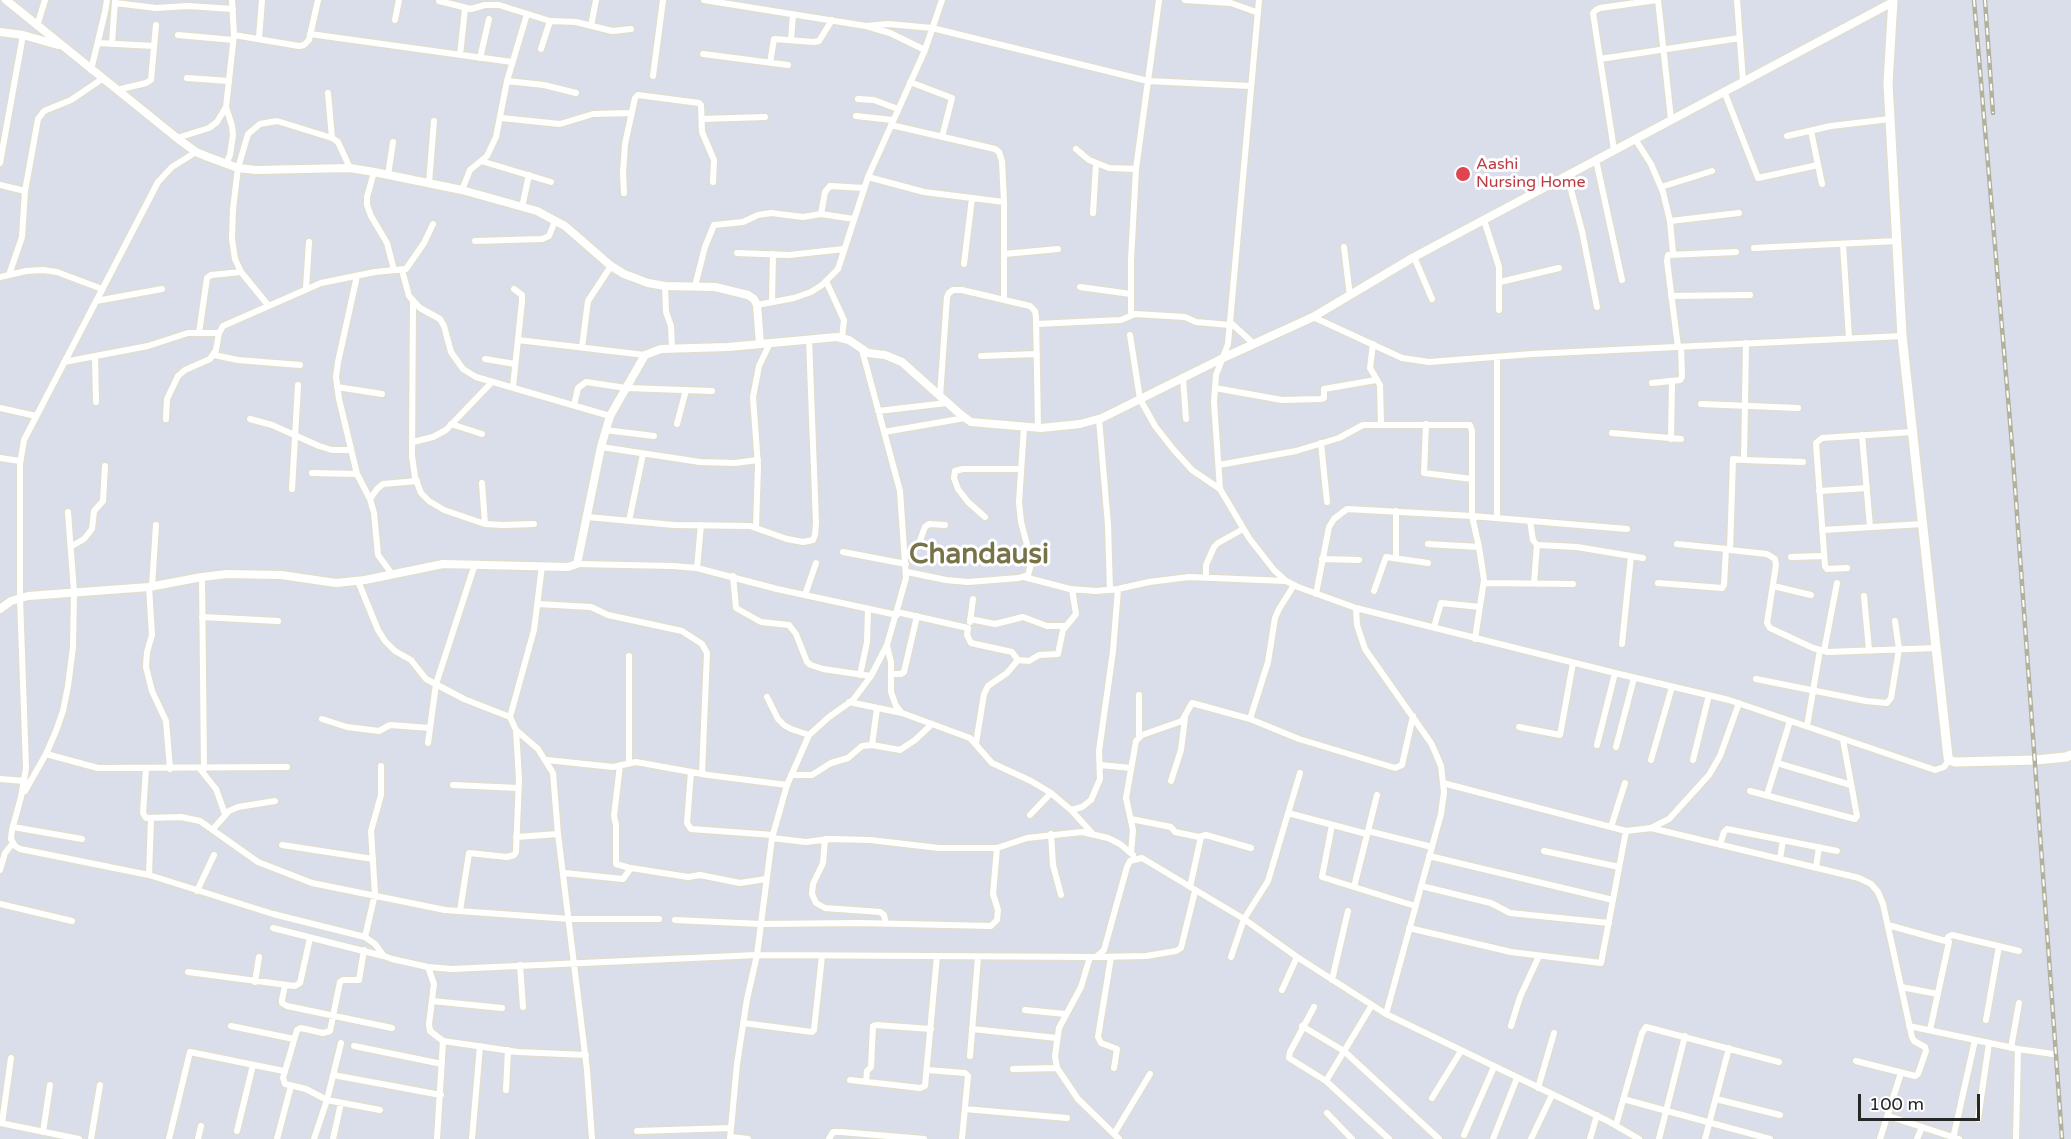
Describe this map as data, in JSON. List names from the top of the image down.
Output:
{
  "districts": ["Chandausi"],
  "places": ["Aashi Nursing Home"],
  "scale_bar": "100 m"
}
